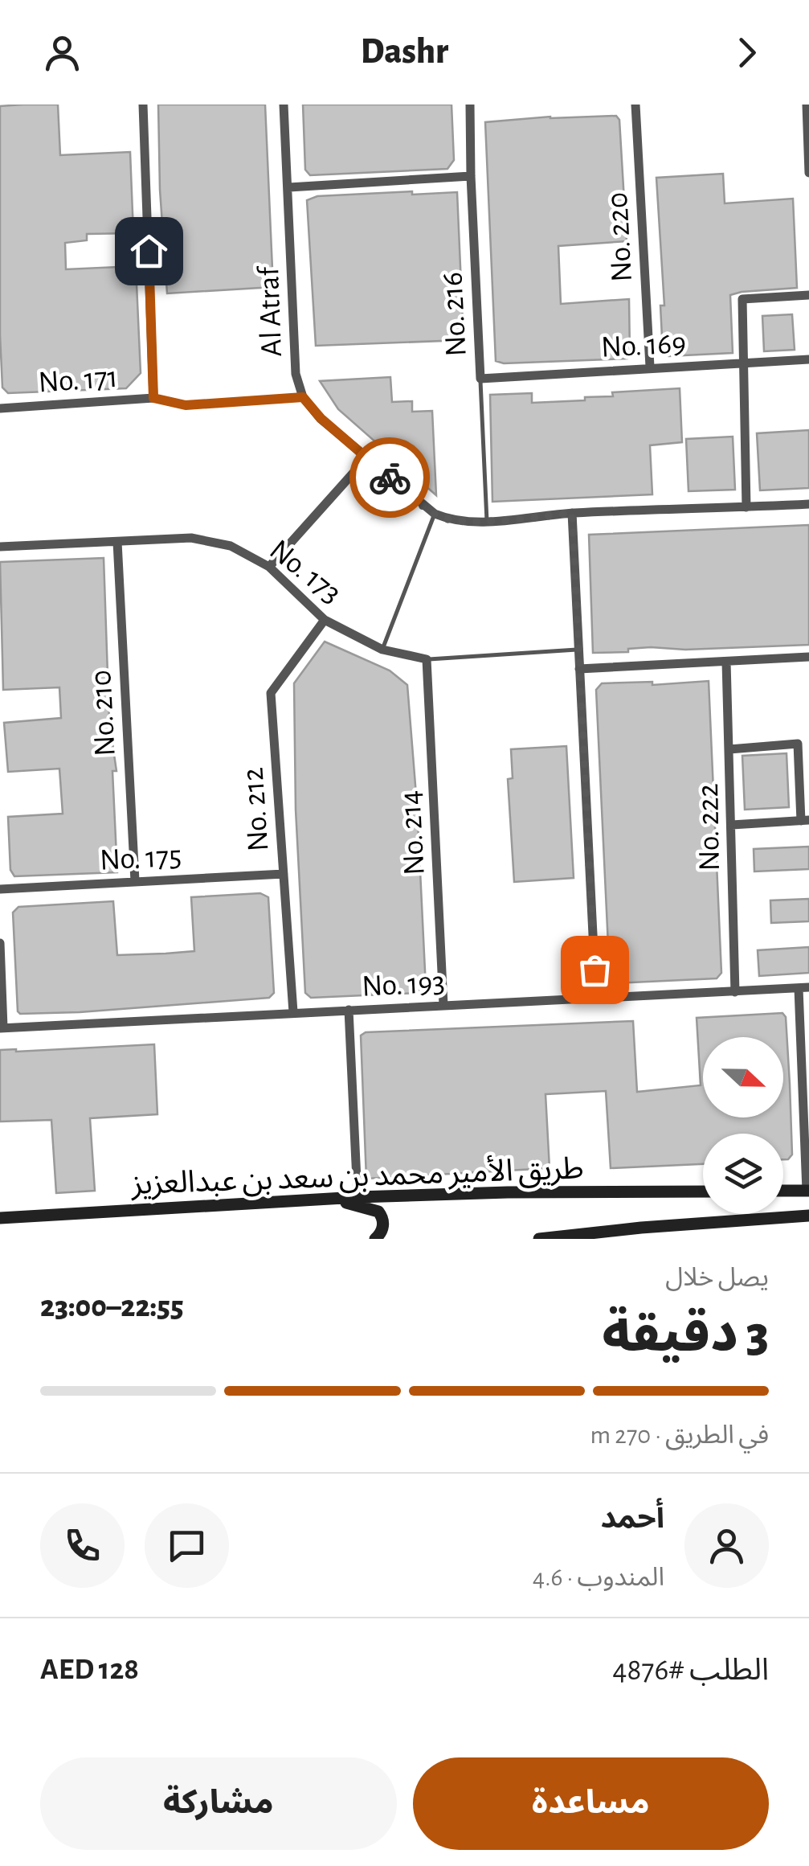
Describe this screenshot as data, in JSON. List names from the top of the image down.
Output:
{
  "streets": {
    "main road": ["طريق الأمير محمد بن سعد بن عبدالعزيز"],
    "street": [
      "No. 220",
      "Al Atraf",
      "No. 216",
      "No. 169",
      "No. 171",
      "No. 173",
      "No. 210",
      "No. 212",
      "No. 222",
      "No. 214",
      "No. 175",
      "No. 193"
    ]
  },
  "crossings": [
    ["No. 220", "No. 169"],
    ["Al Atraf", "No. 171"],
    ["No. 216", "No. 169"],
    ["No. 173", "No. 210"],
    ["No. 173", "No. 212"],
    ["No. 173", "No. 214"],
    ["No. 210", "No. 175"],
    ["No. 212", "No. 175"],
    ["No. 212", "No. 193"],
    ["No. 222", "No. 193"],
    ["No. 214", "No. 193"]
  ],
  "north": "right",
  "page": {
    "header": "Dashr",
    "heading": ["3 دقيقة", "يصل خلال", "22:55–23:00"],
    "panel": [
      "أحمد",
      "المندوب · 4.6",
      "الطلب #4876",
      "AED 128"
    ],
    "bar": "في الطريق · 270 m",
    "buttons": ["مساعدة", "مشاركة"]
  }
}
